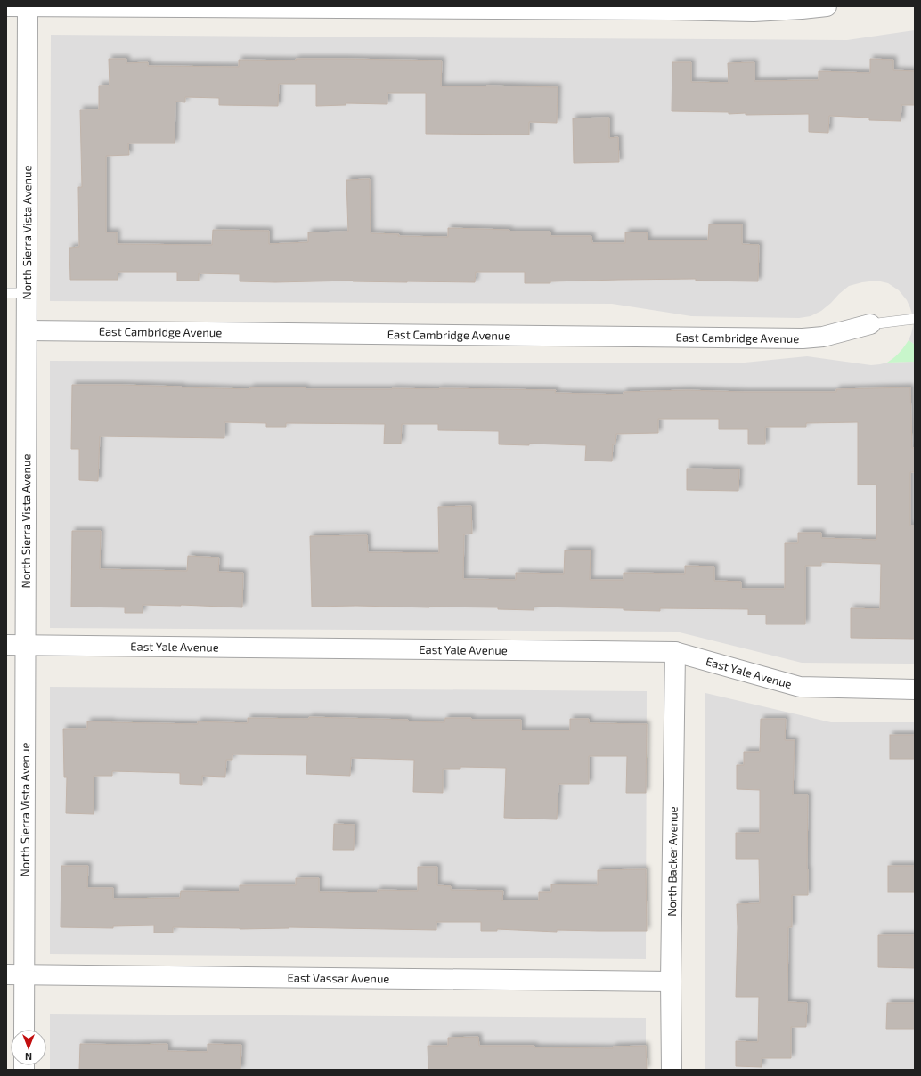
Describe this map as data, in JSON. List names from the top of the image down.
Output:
{
  "streets": {
    "street": [
      "North Sierra Vista Avenue",
      "East Cambridge Avenue",
      "East Yale Avenue",
      "North Backer Avenue",
      "East Vassar Avenue"
    ]
  },
  "crossings": [
    ["North Sierra Vista Avenue", "East Cambridge Avenue"],
    ["North Sierra Vista Avenue", "East Yale Avenue"],
    ["North Sierra Vista Avenue", "East Vassar Avenue"],
    ["East Yale Avenue", "North Backer Avenue"],
    ["North Backer Avenue", "East Vassar Avenue"]
  ],
  "north": "bottom"
}
